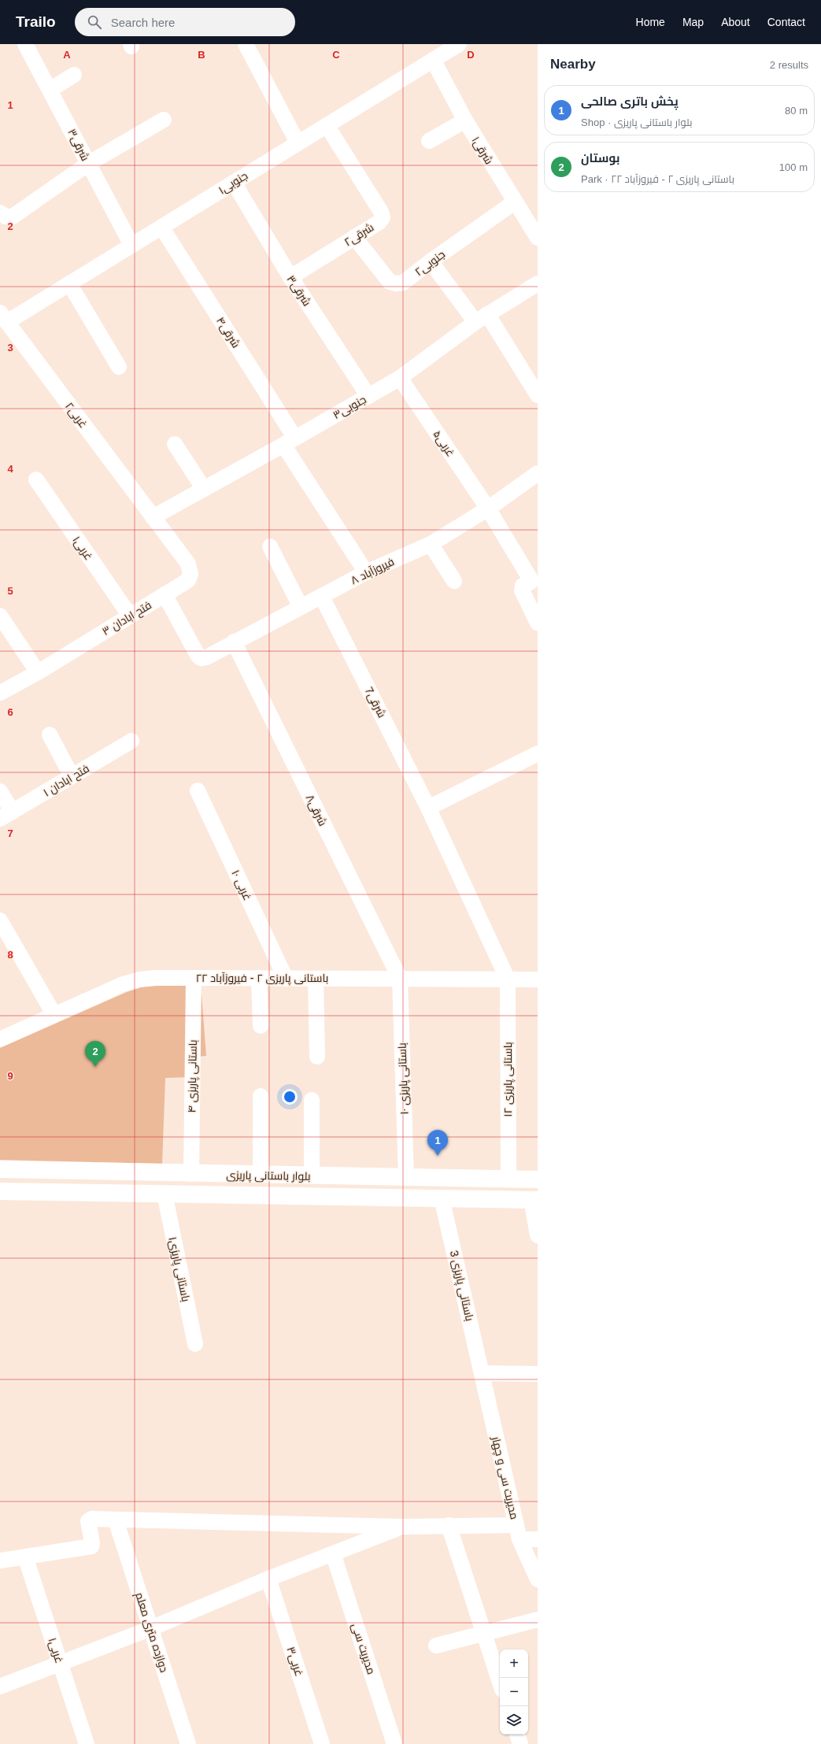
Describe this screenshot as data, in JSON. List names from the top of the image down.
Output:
{
  "streets": {
    "main road": ["بلوار باستانی پاریزی"],
    "street": [
      "شرقی۳",
      "شرقی۱",
      "جنوبی۱",
      "شرقی۲",
      "جنوبی۲",
      "شرقی۴",
      "جنوبی۳",
      "غربی۲",
      "غربی۵",
      "غربی۱",
      "فیروزآباد ۸",
      "فتح ابادان ۳",
      "شرقی7",
      "فتح ابادان ۱",
      "شرقی۸",
      "غربی ۱۰",
      "باستانی پاریزی ۲ - فیروزآباد ۲۲",
      "باستانی پاریزی ۴",
      "باستانی پاریزی ۱۰",
      "باستانی پاریزی ۱۲",
      "باستانی پاریزی۱",
      "باستانی پاریزی 3",
      "مدیریت سی و چهار",
      "دوازده متری معلم",
      "مدیریت سی",
      "غربی۳"
    ]
  },
  "crossings": [
    ["شرقی۳", "جنوبی۱"],
    ["شرقی۳", "شرقی۲"],
    ["شرقی۳", "جنوبی۳"],
    ["شرقی۱", "جنوبی۱"],
    ["شرقی۱", "جنوبی۲"],
    ["جنوبی۱", "شرقی۲"],
    ["جنوبی۱", "شرقی۴"],
    ["جنوبی۱", "غربی۲"],
    ["شرقی۲", "جنوبی۲"],
    ["شرقی۴", "جنوبی۳"],
    ["شرقی۴", "فیروزآباد ۸"],
    ["جنوبی۳", "غربی۲"],
    ["جنوبی۳", "غربی۵"],
    ["جنوبی۳", "فتح ابادان ۳"],
    ["غربی۲", "فتح ابادان ۳"],
    ["غربی۵", "فیروزآباد ۸"],
    ["غربی۱", "فتح ابادان ۳"],
    ["فیروزآباد ۸", "فتح ابادان ۳"],
    ["فیروزآباد ۸", "شرقی7"],
    ["فیروزآباد ۸", "شرقی۸"],
    ["شرقی7", "باستانی پاریزی ۲ - فیروزآباد ۲۲"],
    ["شرقی7", "باستانی پاریزی ۱۲"],
    ["شرقی۸", "باستانی پاریزی ۲ - فیروزآباد ۲۲"],
    ["شرقی۸", "باستانی پاریزی ۱۰"],
    ["غربی ۱۰", "باستانی پاریزی ۲ - فیروزآباد ۲۲"],
    ["باستانی پاریزی ۲ - فیروزآباد ۲۲", "باستانی پاریزی ۴"],
    ["باستانی پاریزی ۲ - فیروزآباد ۲۲", "باستانی پاریزی ۱۰"],
    ["باستانی پاریزی ۲ - فیروزآباد ۲۲", "باستانی پاریزی ۱۲"],
    ["باستانی پاریزی ۴", "بلوار باستانی پاریزی"],
    ["باستانی پاریزی ۱۰", "بلوار باستانی پاریزی"],
    ["باستانی پاریزی ۱۲", "بلوار باستانی پاریزی"],
    ["بلوار باستانی پاریزی", "باستانی پاریزی۱"],
    ["بلوار باستانی پاریزی", "باستانی پاریزی 3"],
    ["باستانی پاریزی 3", "مدیریت سی و چهار"]
  ],
  "page": {
    "header": "Trailo",
    "search": "Search here",
    "nav": [
      "Home",
      "Map",
      "About",
      "Contact"
    ],
    "heading": ["Nearby", "2 results"],
    "list": [
      {
        "mark": "1",
        "name": "پخش باتری صالحی",
        "note": "Shop · بلوار باستانی پاریزی",
        "value": "80 m"
      },
      {
        "mark": "2",
        "name": "بوستان",
        "note": "Park · باستانی پاریزی ۲ - فیروزآباد ۲۲",
        "value": "100 m"
      }
    ],
    "pins": ["2", "1"],
    "map_buttons": ["+", "−"]
  },
  "grid": {
    "columns": [
      "A",
      "B",
      "C",
      "D"
    ],
    "rows": [
      "1",
      "2",
      "3",
      "4",
      "5",
      "6",
      "7",
      "8",
      "9"
    ]
  }
}
